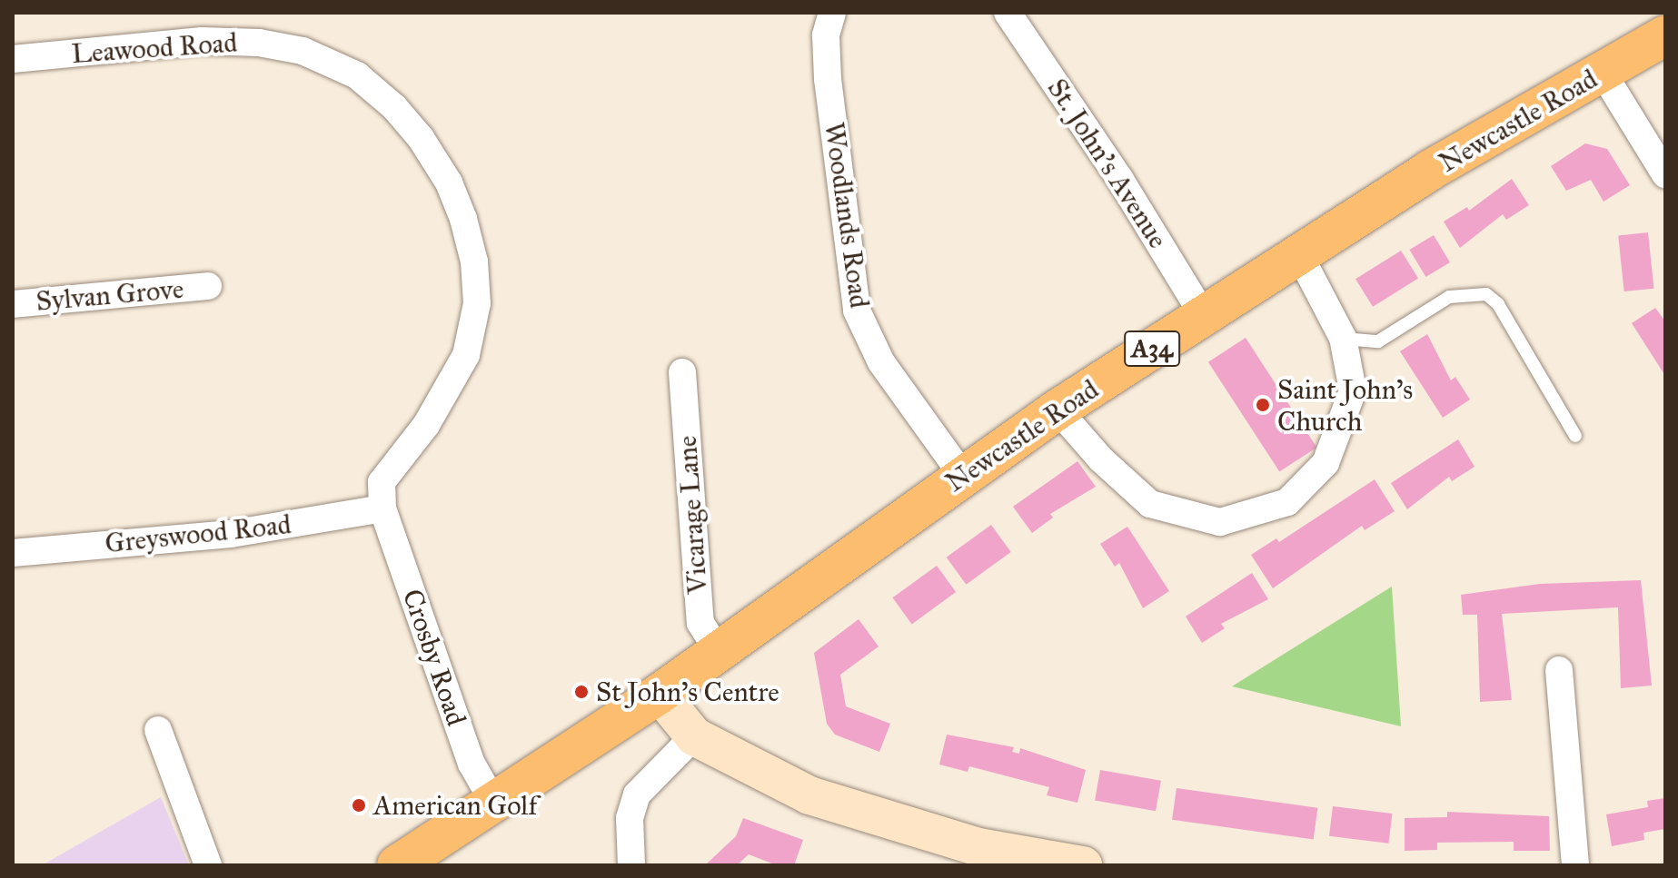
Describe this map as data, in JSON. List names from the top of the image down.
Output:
{
  "streets": {
    "highway": ["Newcastle Road", "A34"],
    "street": [
      "Leawood Road",
      "St. John's Avenue",
      "Woodlands Road",
      "Sylvan Grove",
      "Vicarage Lane",
      "Greyswood Road",
      "Crosby Road"
    ]
  },
  "crossings": [
    ["Leawood Road", "Greyswood Road"],
    ["Leawood Road", "Crosby Road"],
    ["Newcastle Road", "St. John's Avenue"],
    ["Newcastle Road", "Woodlands Road"],
    ["Newcastle Road", "Vicarage Lane"],
    ["Newcastle Road", "Crosby Road"],
    ["Greyswood Road", "Crosby Road"]
  ],
  "places": ["Saint John's Church", "St John's Centre", "American Golf"]
}
